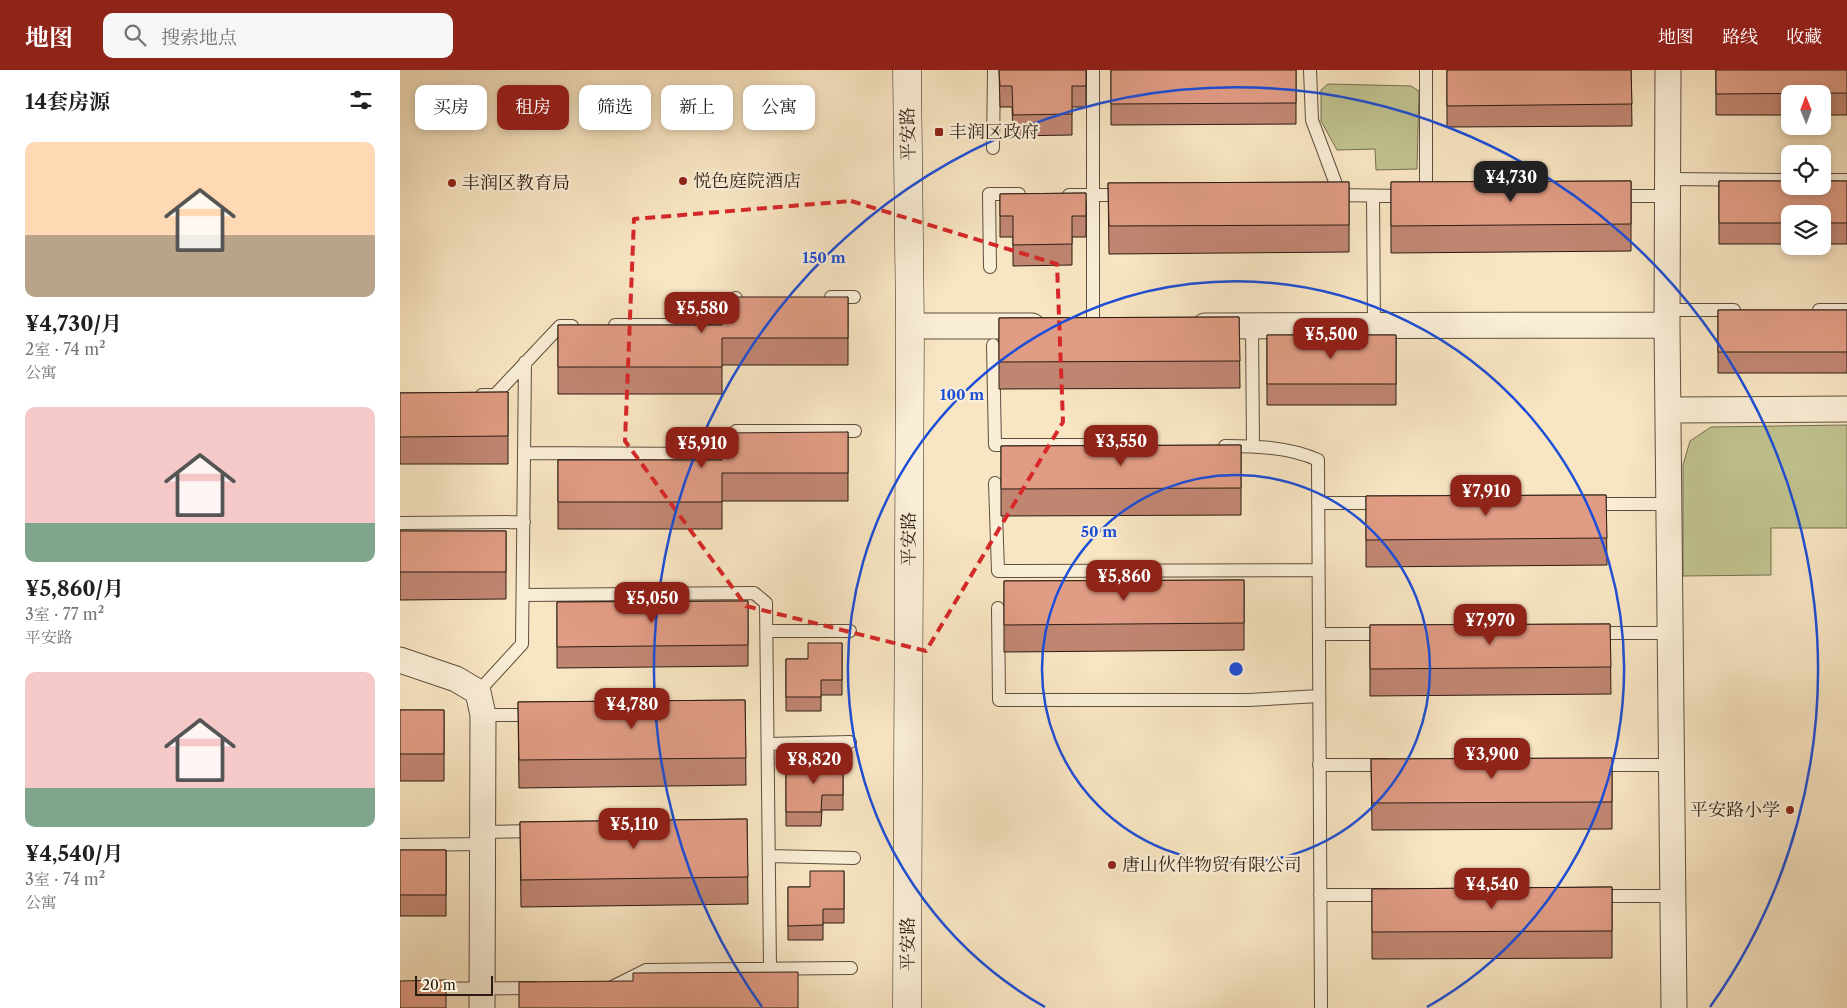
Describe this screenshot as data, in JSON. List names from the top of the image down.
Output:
{
  "streets": {
    "street": ["平安路"]
  },
  "places": {
    "transit": ["丰润区政府"],
    "other": [
      "悦色庭院酒店",
      "丰润区教育局",
      "平安路小学",
      "唐山伙伴物贸有限公司"
    ]
  },
  "scale_bar": "20 m",
  "north": "top",
  "page": {
    "header": "地图",
    "search": "搜索地点",
    "nav": ["地图", "路线", "收藏"],
    "heading": "14套房源",
    "chip": [
      "买房",
      "租房",
      "筛选",
      "新上",
      "公寓"
    ],
    "list": [
      {
        "name": "¥4,730/月",
        "note": "2室 · 74 m² · 公寓"
      },
      {
        "name": "¥5,860/月",
        "note": "3室 · 77 m² · 平安路"
      },
      {
        "name": "¥4,540/月",
        "note": "3室 · 74 m² · 公寓"
      }
    ],
    "price": [
      "¥4,730",
      "¥5,580",
      "¥5,500",
      "¥3,550",
      "¥5,910",
      "¥7,910",
      "¥5,860",
      "¥5,050",
      "¥7,970",
      "¥4,780",
      "¥3,900",
      "¥8,820",
      "¥5,110",
      "¥4,540"
    ],
    "scale": "20 m"
  },
  "rings": ["150 m", "100 m", "50 m"]
}
